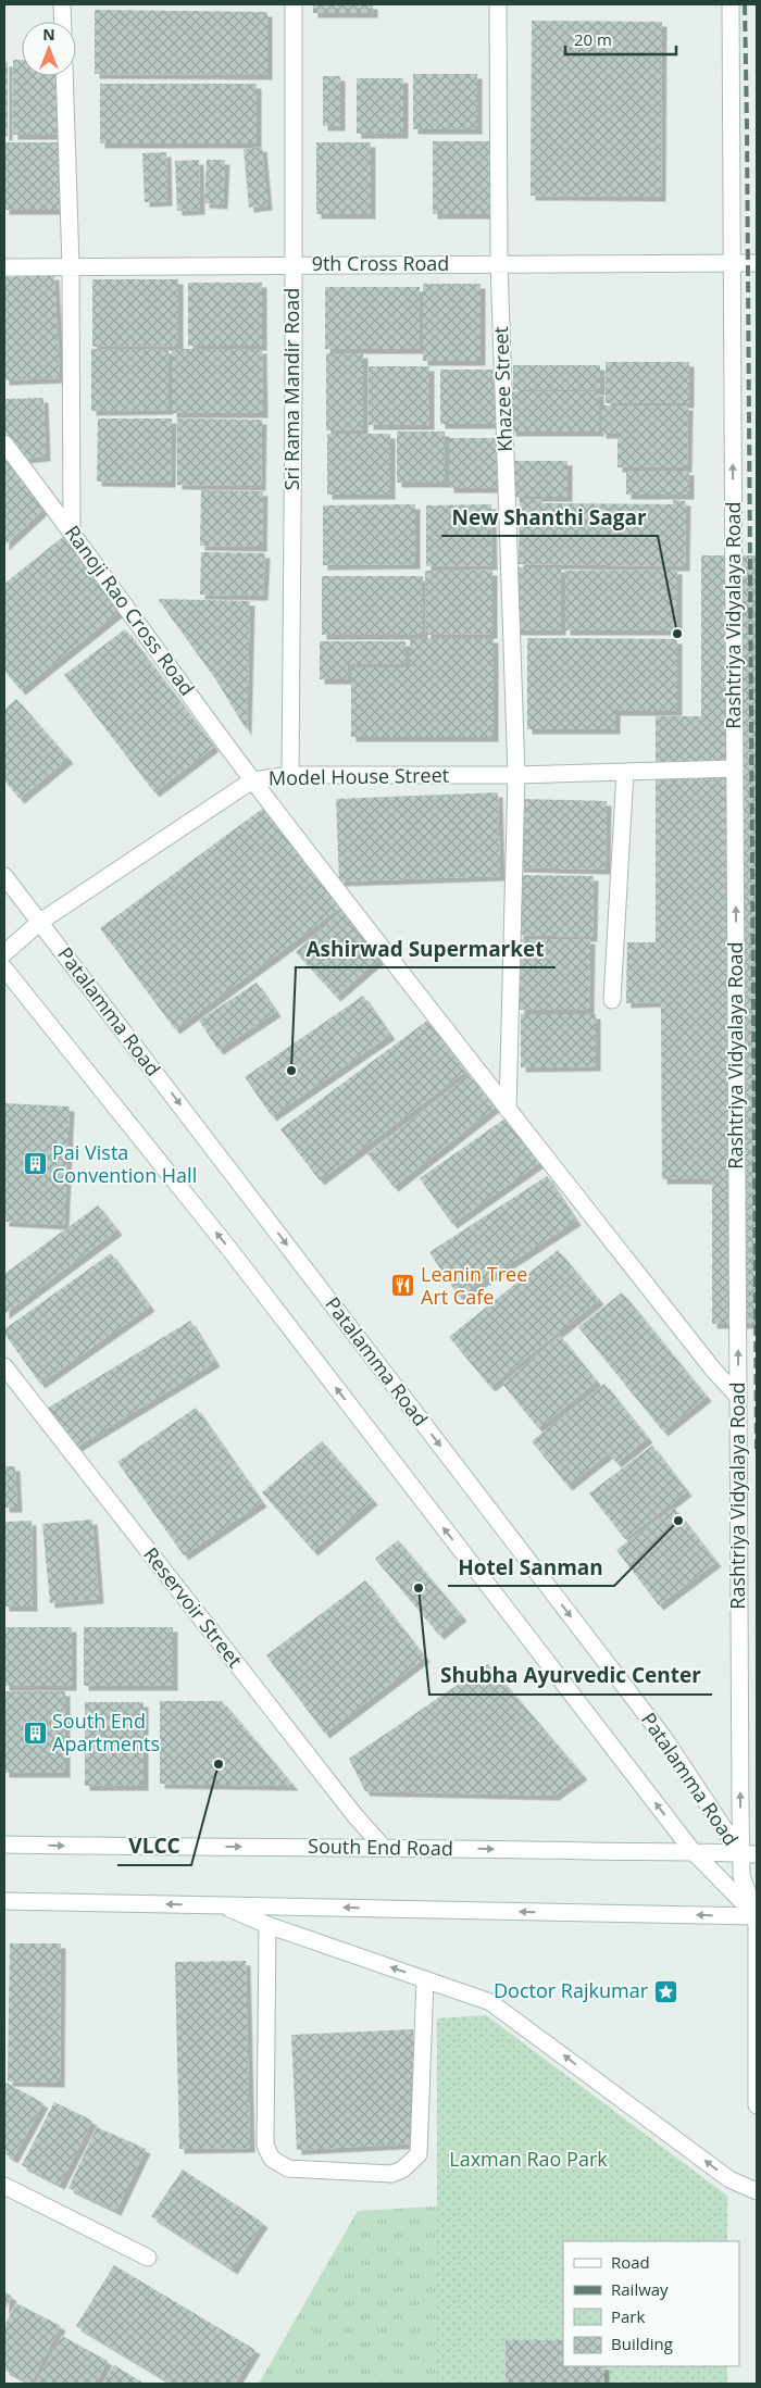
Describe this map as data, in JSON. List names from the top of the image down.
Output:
{
  "streets": {
    "main road": [
      "9th Cross Road",
      "Sri Rama Mandir Road",
      "Khazee Street",
      "Ranoji Rao Cross Road",
      "Rashtriya Vidyalaya Road",
      "Model House Street",
      "Patalamma Road",
      "Reservoir Street",
      "South End Road"
    ]
  },
  "crossings": [
    ["9th Cross Road", "Sri Rama Mandir Road"],
    ["9th Cross Road", "Khazee Street"],
    ["9th Cross Road", "Rashtriya Vidyalaya Road"],
    ["Sri Rama Mandir Road", "Model House Street"],
    ["Khazee Street", "Ranoji Rao Cross Road"],
    ["Khazee Street", "Model House Street"],
    ["Ranoji Rao Cross Road", "Rashtriya Vidyalaya Road"],
    ["Ranoji Rao Cross Road", "Model House Street"],
    ["Rashtriya Vidyalaya Road", "Model House Street"],
    ["Rashtriya Vidyalaya Road", "Patalamma Road"],
    ["Rashtriya Vidyalaya Road", "South End Road"],
    ["Model House Street", "Patalamma Road"],
    ["Patalamma Road", "South End Road"],
    ["Reservoir Street", "South End Road"]
  ],
  "one_way": ["Rashtriya Vidyalaya Road"],
  "parks": ["Laxman Rao Park"],
  "places": {
    "other": [
      "New Shanthi Sagar",
      "Ashirwad Supermarket",
      "Hotel Sanman",
      "Shubha Ayurvedic Center",
      "VLCC"
    ],
    "building": ["Pai Vista Convention Hall", "South End Apartments"],
    "restaurant": ["Leanin Tree Art Cafe"],
    "place": ["Doctor Rajkumar"]
  },
  "legend": [
    "Road",
    "Railway",
    "Park",
    "Building"
  ],
  "scale_bar": "20 m",
  "north": "top"
}
